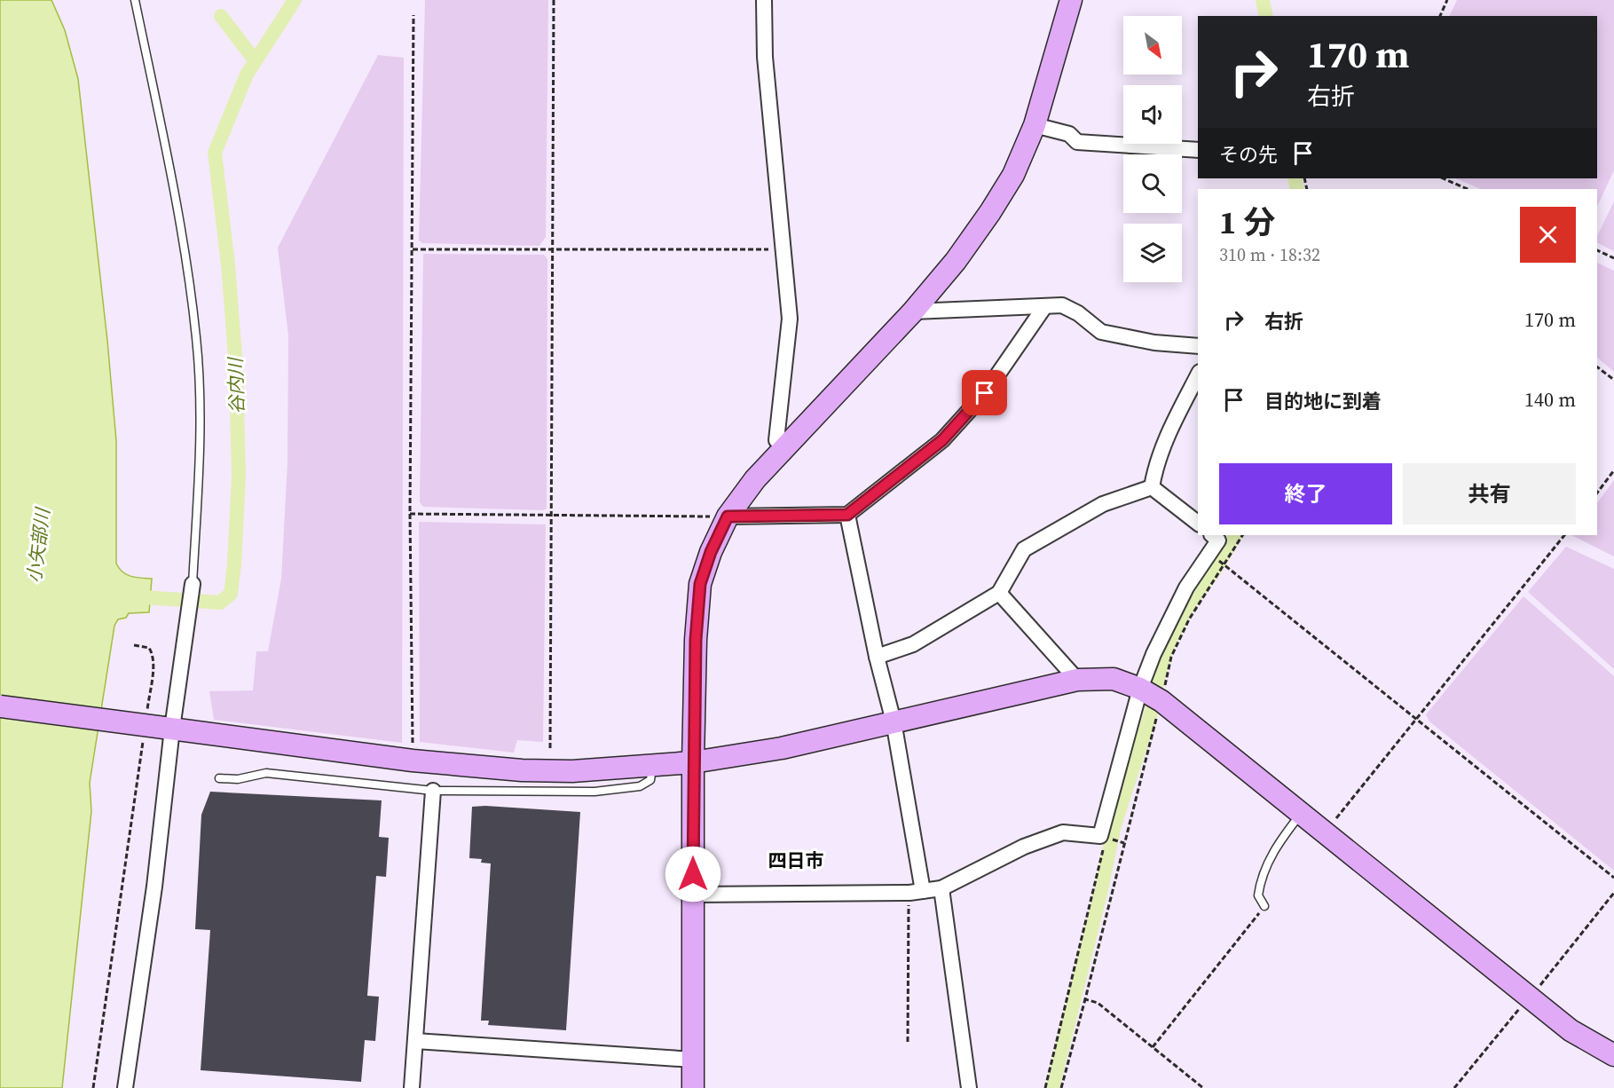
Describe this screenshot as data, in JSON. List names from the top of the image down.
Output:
{
  "districts": ["四日市"],
  "water": ["谷内川", "小矢部川"],
  "north": "bottom right",
  "page": {
    "turn": ["170 m", "右折"],
    "then": "その先",
    "heading": ["1 分", "310 m · 18:32"],
    "list": [
      {
        "name": "右折",
        "value": "170 m"
      },
      {
        "name": "目的地に到着",
        "value": "140 m"
      }
    ],
    "buttons": ["終了", "共有"]
  }
}
